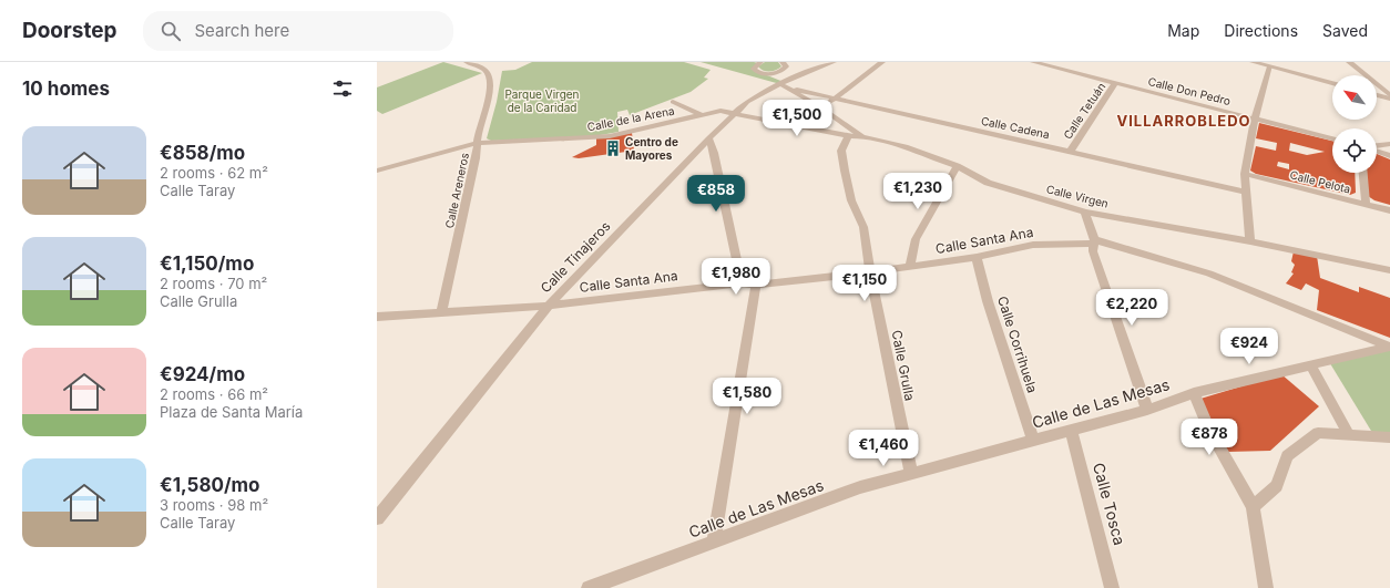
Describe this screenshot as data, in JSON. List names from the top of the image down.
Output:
{
  "streets": {
    "street": [
      "Calle Don Pedro",
      "Calle Tetuán",
      "Calle de la Arena",
      "Calle Cadena",
      "Calle Pelota",
      "Calle Areneros",
      "Calle Virgen",
      "Calle Santa Ana",
      "Calle Tinajeros",
      "Calle Corrihuela",
      "Calle Grulla",
      "Calle de Las Mesas",
      "Calle Tosca"
    ]
  },
  "crossings": [
    ["Calle Don Pedro", "Calle Tetuán"],
    ["Calle Tetuán", "Calle Cadena"],
    ["Calle de la Arena", "Calle Areneros"],
    ["Calle de la Arena", "Calle Virgen"],
    ["Calle de la Arena", "Calle Tinajeros"],
    ["Calle de la Arena", "Calle Grulla"],
    ["Calle Cadena", "Calle Virgen"],
    ["Calle Cadena", "Calle Tinajeros"],
    ["Calle Areneros", "Calle Santa Ana"],
    ["Calle Virgen", "Calle Tinajeros"],
    ["Calle Santa Ana", "Calle Tinajeros"],
    ["Calle Santa Ana", "Calle Corrihuela"],
    ["Calle Santa Ana", "Calle Grulla"],
    ["Calle Santa Ana", "Calle de Las Mesas"],
    ["Calle Corrihuela", "Calle de Las Mesas"],
    ["Calle Grulla", "Calle de Las Mesas"],
    ["Calle de Las Mesas", "Calle Tosca"]
  ],
  "districts": ["VILLARROBLEDO"],
  "parks": ["Parque Virgen de la Caridad"],
  "places": {
    "building": ["Centro de Mayores"]
  },
  "north": "top left",
  "page": {
    "header": "Doorstep",
    "search": "Search here",
    "nav": ["Map", "Directions", "Saved"],
    "heading": "10 homes",
    "price": [
      "€1,500",
      "€1,230",
      "€858",
      "€1,980",
      "€1,150",
      "€2,220",
      "€924",
      "€1,580",
      "€878",
      "€1,460"
    ],
    "list": [
      {
        "name": "€858/mo",
        "note": "2 rooms · 62 m² · Calle Taray"
      },
      {
        "name": "€1,150/mo",
        "note": "2 rooms · 70 m² · Calle Grulla"
      },
      {
        "name": "€924/mo",
        "note": "2 rooms · 66 m² · Plaza de Santa María"
      },
      {
        "name": "€1,580/mo",
        "note": "3 rooms · 98 m² · Calle Taray"
      }
    ]
  }
}
